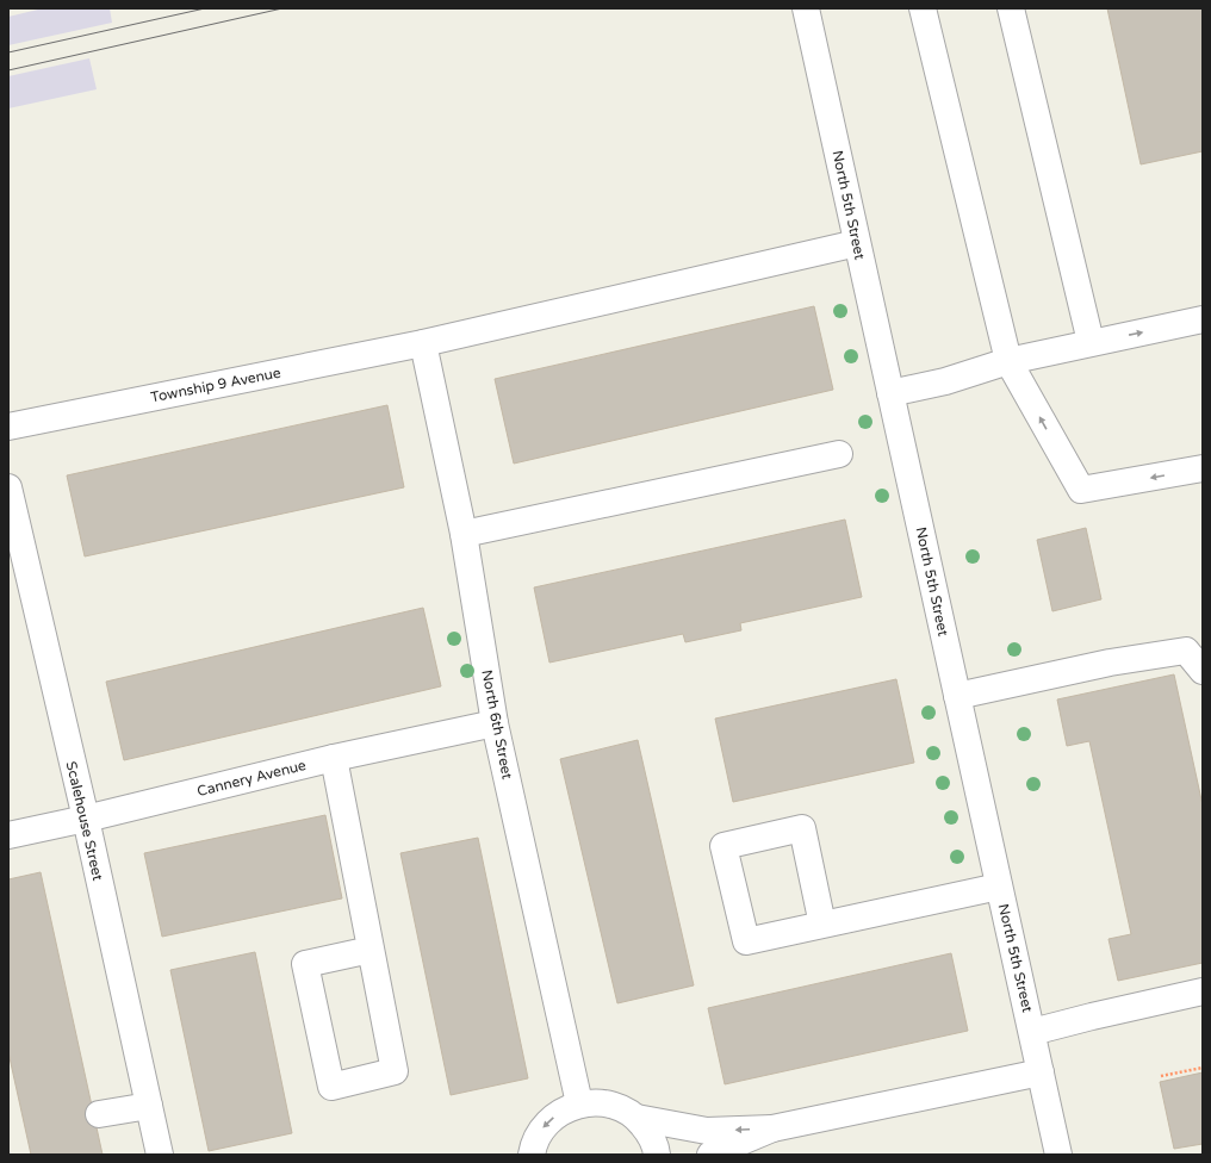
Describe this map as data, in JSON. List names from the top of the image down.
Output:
{
  "streets": {
    "street": [
      "North 5th Street",
      "Township 9 Avenue",
      "North 6th Street",
      "Cannery Avenue",
      "Scalehouse Street"
    ]
  },
  "crossings": [
    ["North 5th Street", "Township 9 Avenue"],
    ["Township 9 Avenue", "North 6th Street"],
    ["North 6th Street", "Cannery Avenue"],
    ["Cannery Avenue", "Scalehouse Street"]
  ]
}
